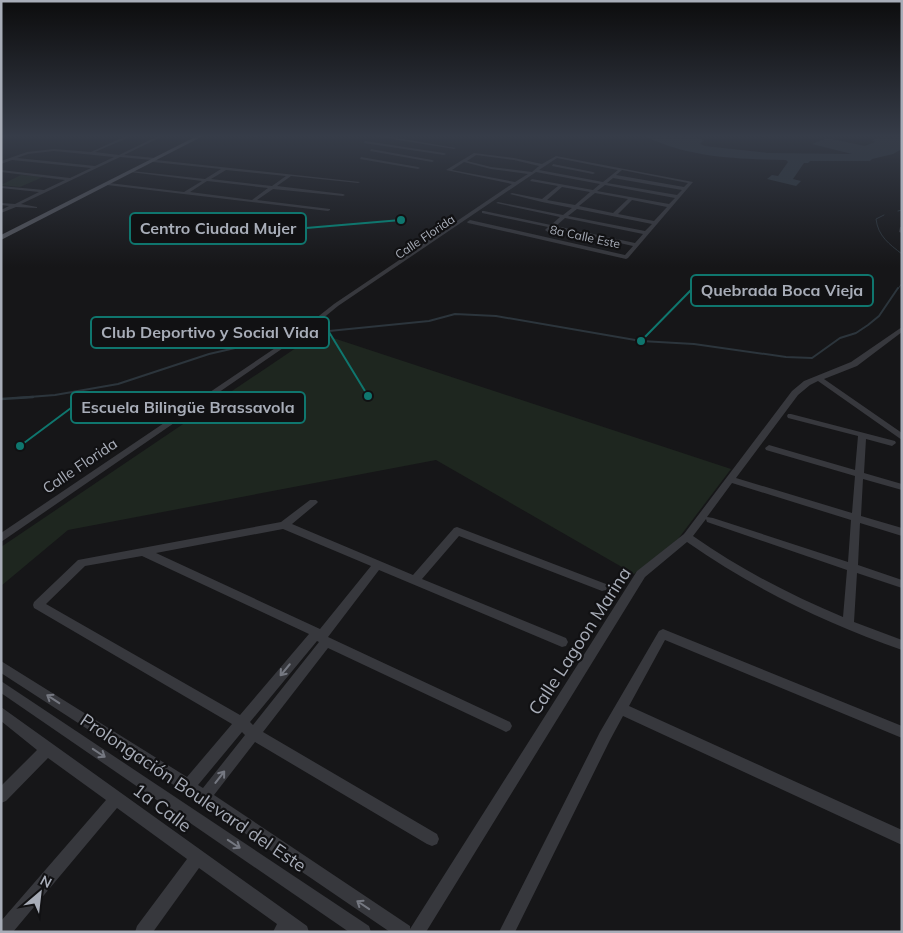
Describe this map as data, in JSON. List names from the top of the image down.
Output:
{
  "streets": {
    "street": [
      "Calle Florida",
      "8a Calle Este",
      "Calle Lagoon Marina",
      "Prolongación Boulevard del Este",
      "1a Calle"
    ]
  },
  "crossings": [
    ["Calle Florida", "8a Calle Este"]
  ],
  "places": [
    "Centro Ciudad Mujer",
    "Quebrada Boca Vieja",
    "Club Deportivo y Social Vida",
    "Escuela Bilingüe Brassavola"
  ],
  "north": "top right"
}
